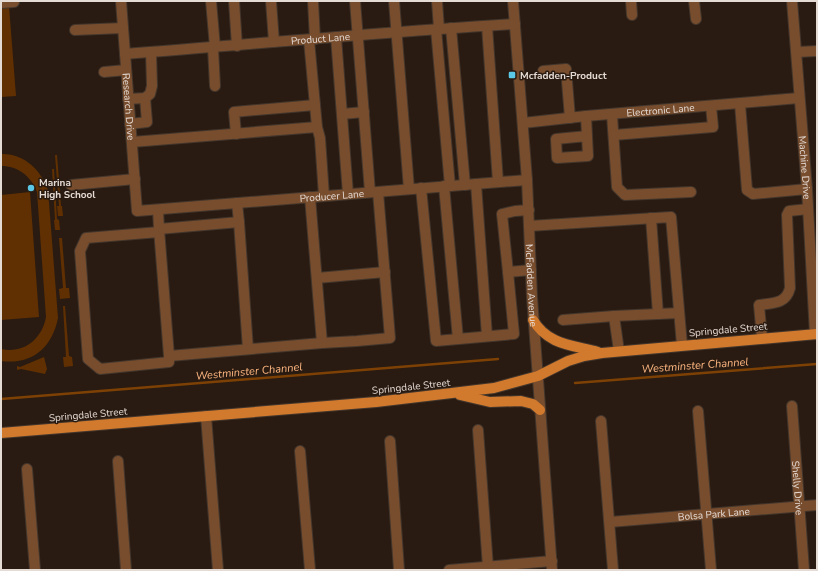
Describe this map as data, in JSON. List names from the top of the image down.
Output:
{
  "streets": {
    "main road": ["Springdale Street"],
    "street": [
      "Product Lane",
      "Research Drive",
      "Electronic Lane",
      "Machine Drive",
      "Producer Lane",
      "McFadden Avenue",
      "Shelly Drive",
      "Bolsa Park Lane"
    ]
  },
  "crossings": [
    ["Product Lane", "Research Drive"],
    ["Product Lane", "McFadden Avenue"],
    ["Research Drive", "Producer Lane"],
    ["Electronic Lane", "Machine Drive"],
    ["Electronic Lane", "McFadden Avenue"],
    ["Machine Drive", "Springdale Street"],
    ["Producer Lane", "McFadden Avenue"],
    ["McFadden Avenue", "Springdale Street"],
    ["Shelly Drive", "Bolsa Park Lane"]
  ],
  "water": ["Westminster Channel"],
  "places": {
    "transit": ["Mcfadden-Product"],
    "other": ["Marina High School"]
  }
}
